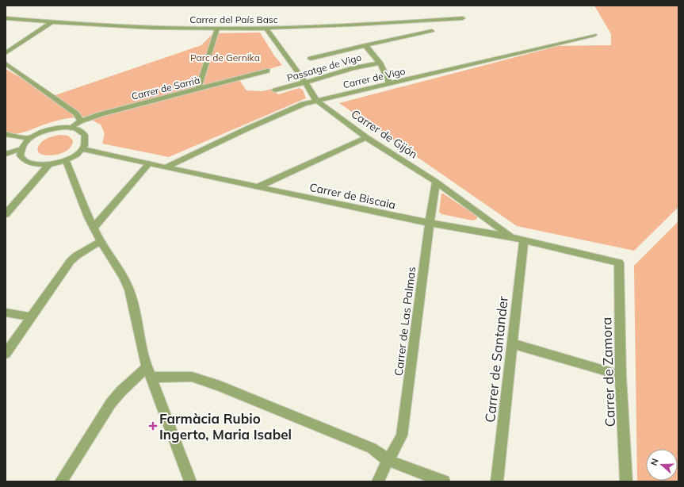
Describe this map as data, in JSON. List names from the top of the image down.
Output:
{
  "streets": {
    "street": [
      "Carrer del País Basc",
      "Passatge de Vigo",
      "Carrer de Vigo",
      "Carrer de Sarrià",
      "Carrer de Gijón",
      "Carrer de Biscaia",
      "Carrer de Las Palmas",
      "Carrer de Santander",
      "Carrer de Zamora"
    ]
  },
  "crossings": [
    ["Carrer del País Basc", "Carrer de Gijón"],
    ["Passatge de Vigo", "Carrer de Gijón"],
    ["Carrer de Vigo", "Carrer de Gijón"],
    ["Carrer de Vigo", "Carrer de Biscaia"],
    ["Carrer de Gijón", "Carrer de Biscaia"],
    ["Carrer de Gijón", "Carrer de Las Palmas"],
    ["Carrer de Biscaia", "Carrer de Las Palmas"],
    ["Carrer de Biscaia", "Carrer de Santander"],
    ["Carrer de Biscaia", "Carrer de Zamora"]
  ],
  "parks": ["Parc de Gernika"],
  "places": {
    "health": ["Farmàcia Rubio Ingerto, Maria Isabel"]
  },
  "north": "left"
}
